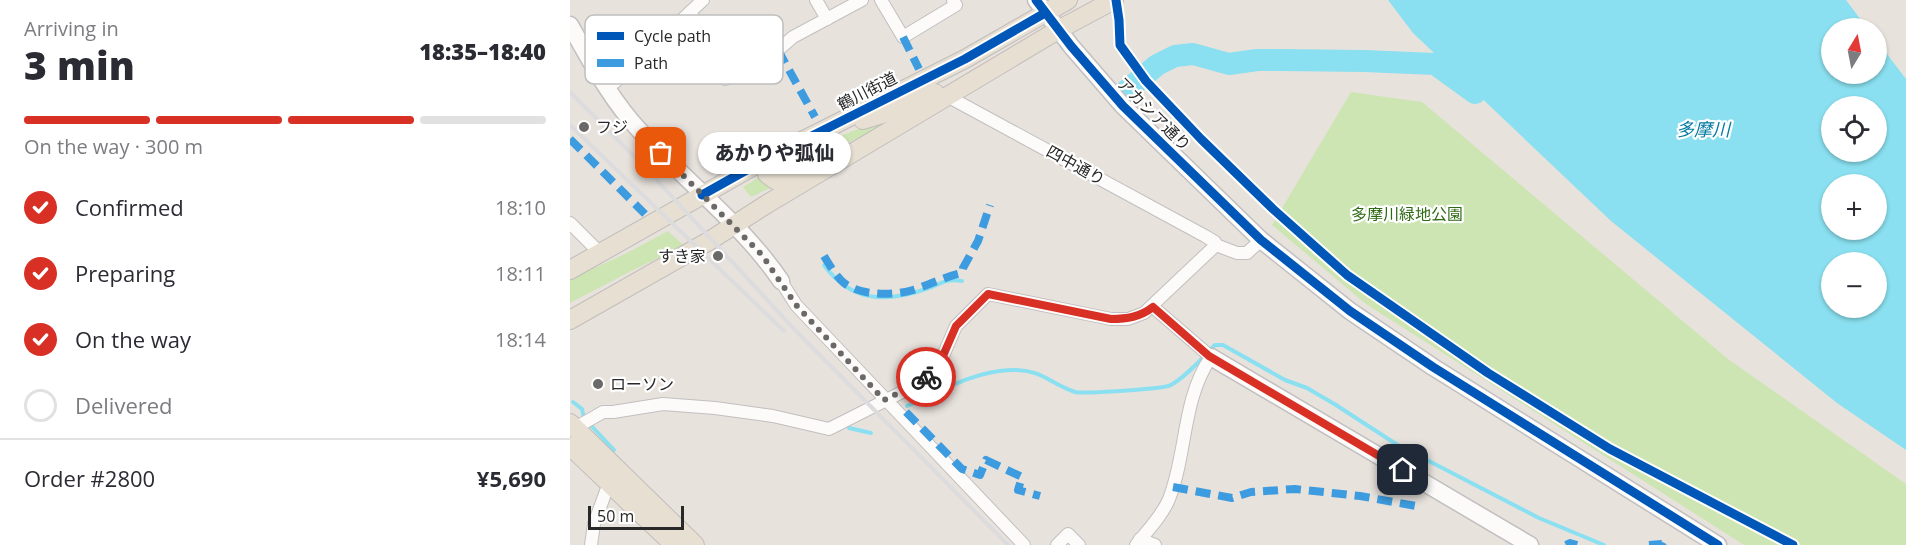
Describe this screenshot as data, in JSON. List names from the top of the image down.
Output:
{
  "streets": {
    "main road": ["鶴川街道"],
    "street": ["アカシア通り", "四中通り"]
  },
  "crossings": [
    ["鶴川街道", "アカシア通り"]
  ],
  "water": ["多摩川"],
  "parks": ["多摩川緑地公園"],
  "places": [
    "フジ",
    "あかりや弧仙",
    "すき家",
    "ローソン"
  ],
  "legend": ["Cycle path", "Path"],
  "scale_bar": "50 m",
  "north": "top",
  "page": {
    "heading": ["3 min", "Arriving in", "18:35–18:40"],
    "panel": ["Order #2800", "¥5,690"],
    "map_buttons": ["+", "−"],
    "bar": "On the way · 300 m",
    "bubble": "あかりや弧仙",
    "list": [
      ["Confirmed", "18:10"],
      ["Preparing", "18:11"],
      ["On the way", "18:14"],
      "Delivered"
    ],
    "scale": "50 m"
  }
}
